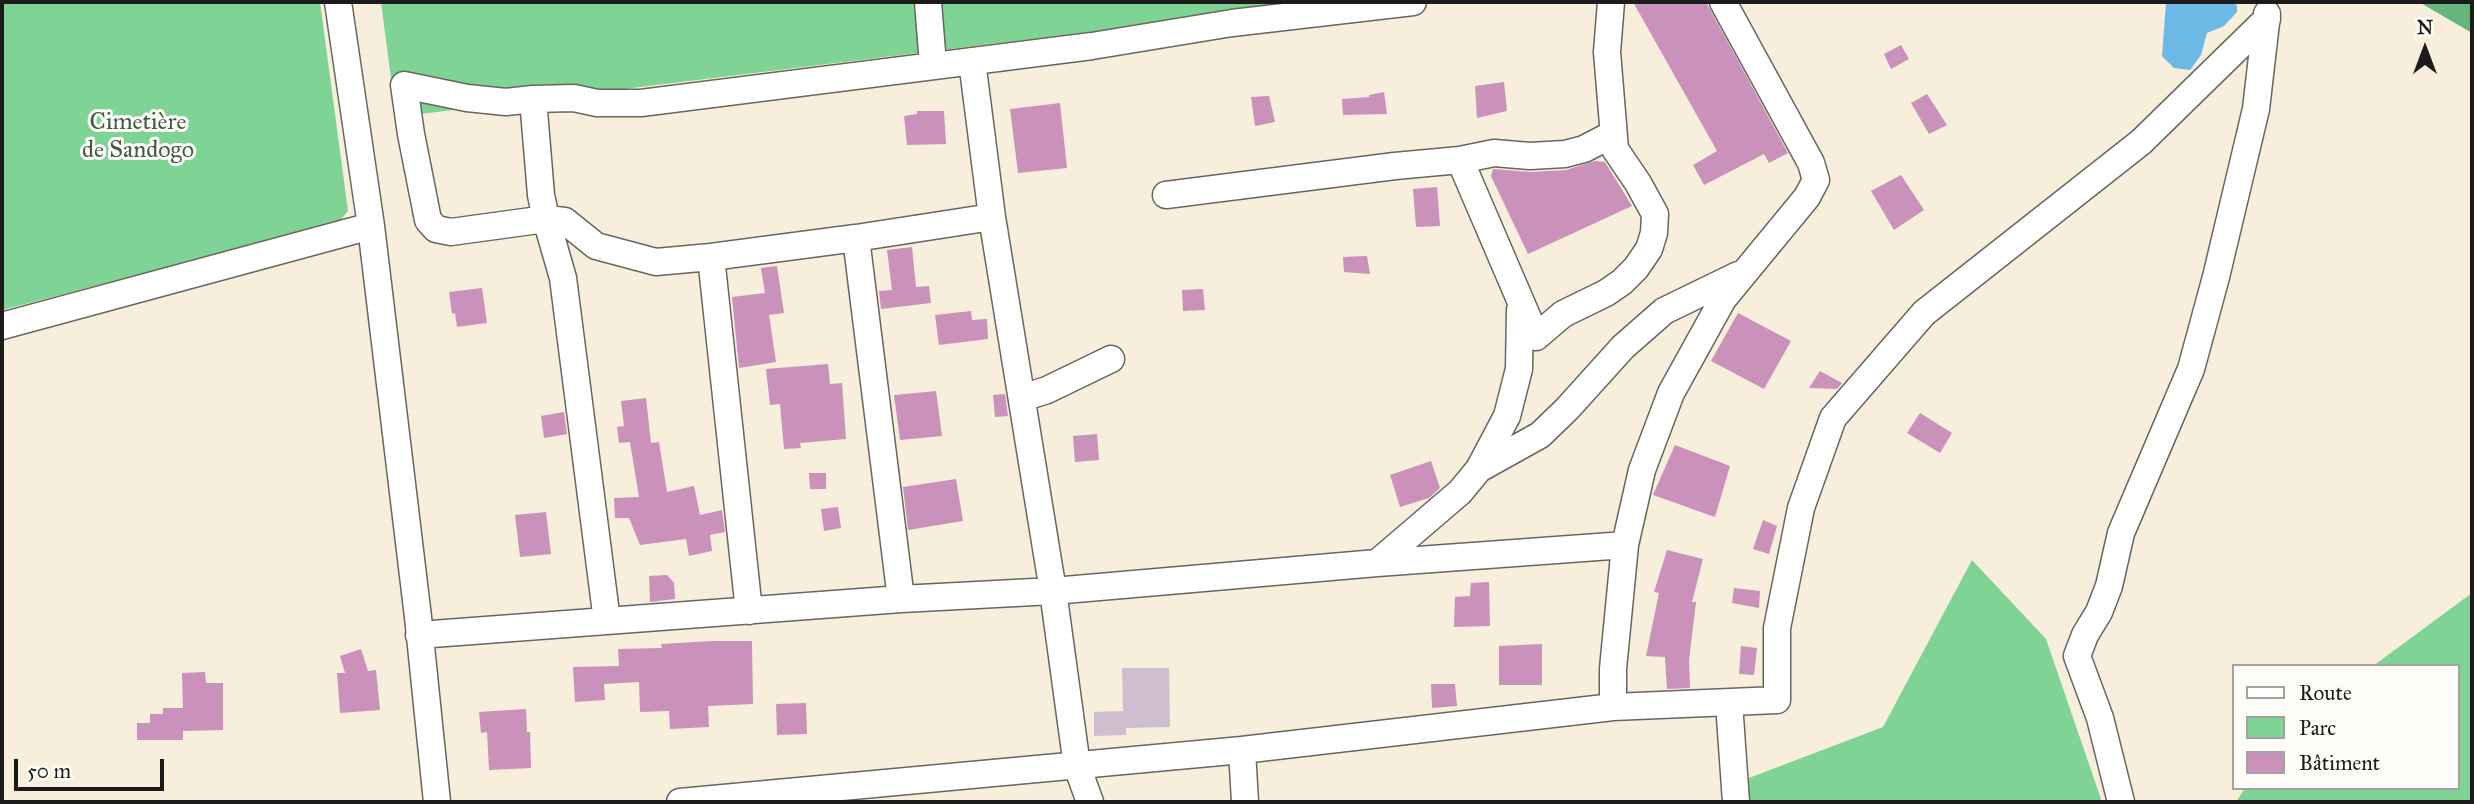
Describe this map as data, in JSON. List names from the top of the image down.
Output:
{
  "parks": ["Cimetière de Sandogo"],
  "legend": ["Route", "Parc", "Bâtiment"],
  "scale_bar": "50 m",
  "north": "top"
}
